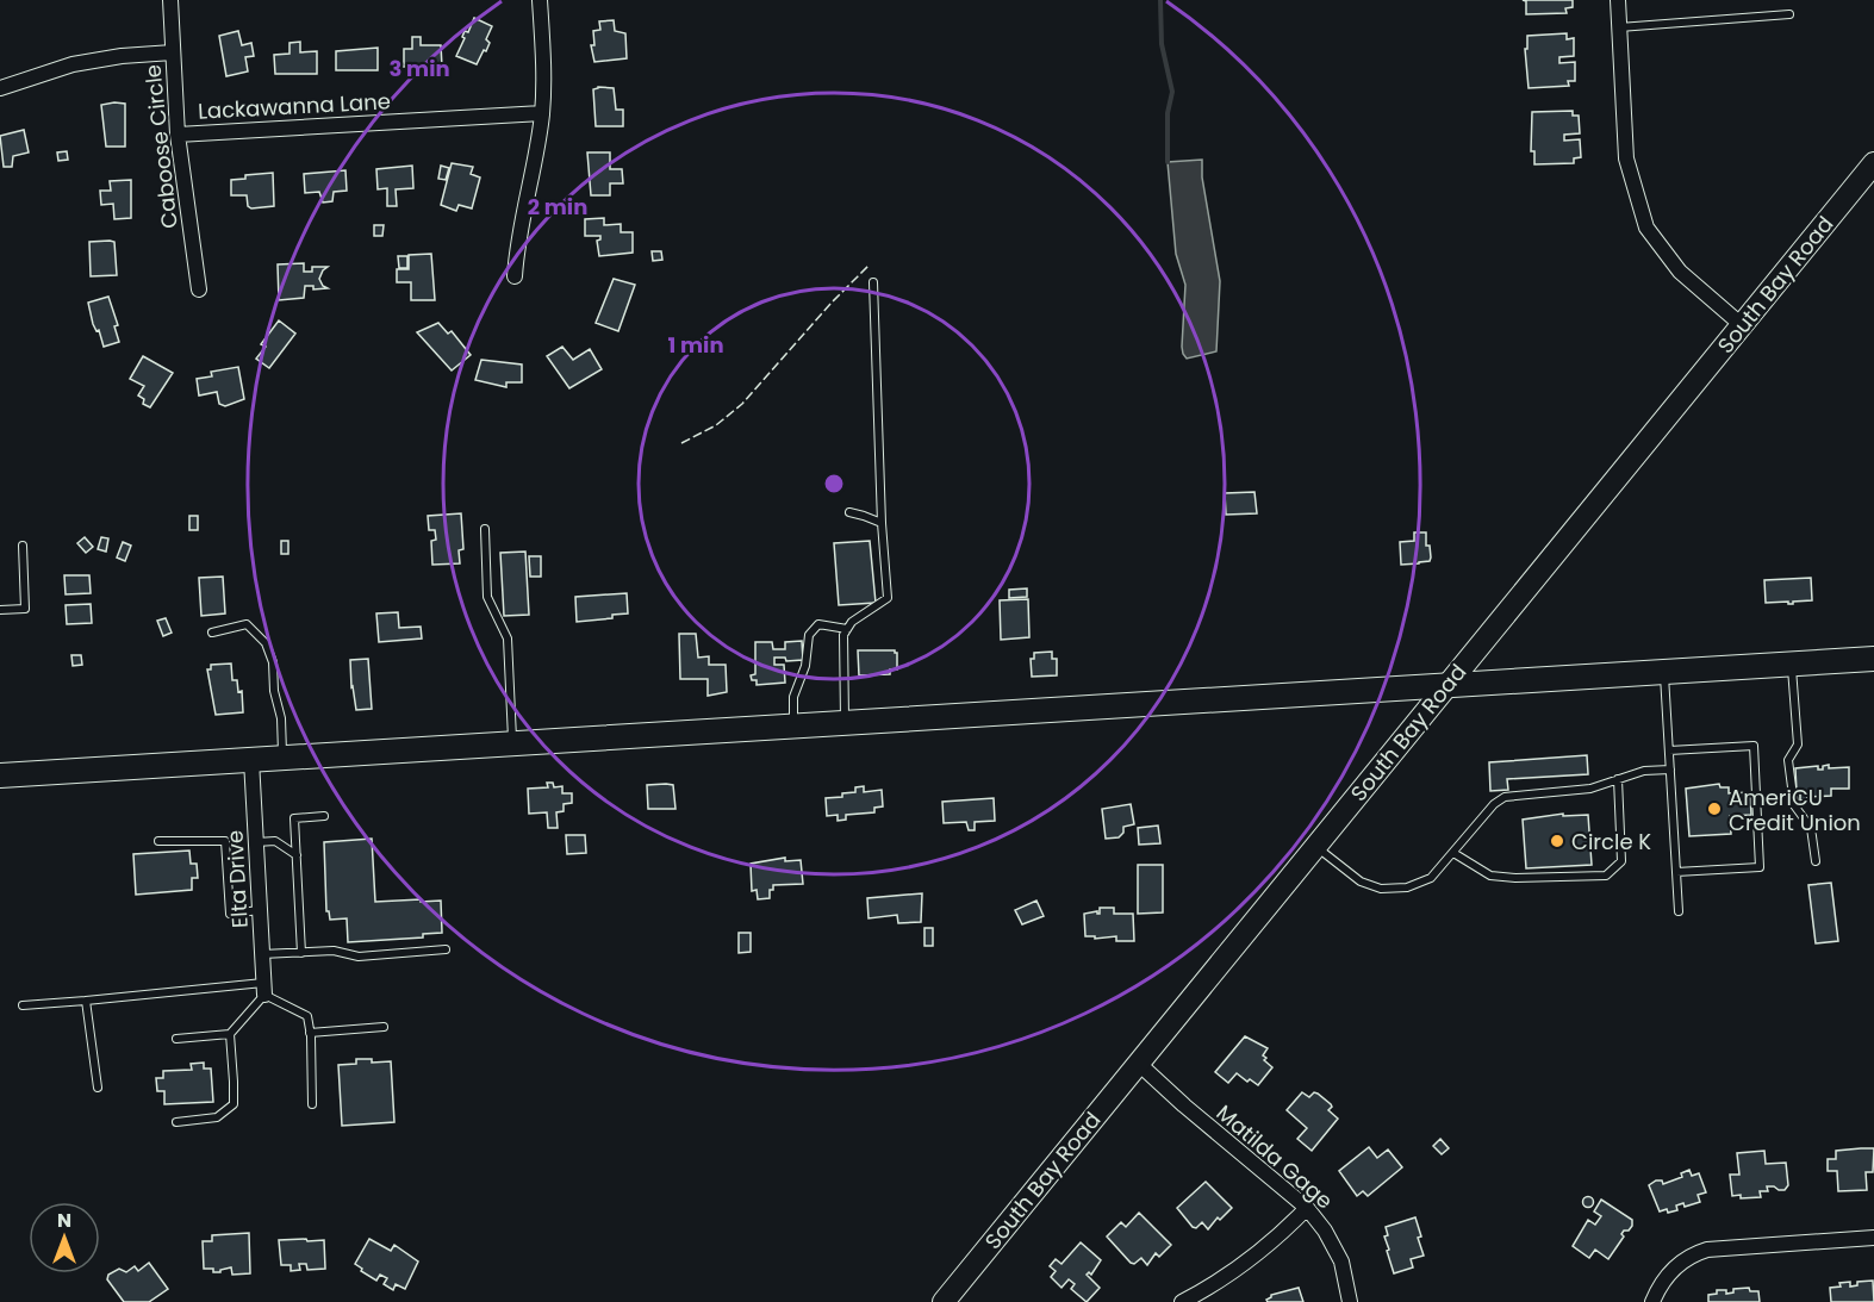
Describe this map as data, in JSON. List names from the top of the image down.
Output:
{
  "streets": {
    "street": [
      "Lackawanna Lane",
      "Caboose Circle",
      "South Bay Road",
      "Elta Drive",
      "Matilda Gage"
    ]
  },
  "crossings": [
    ["Lackawanna Lane", "Caboose Circle"],
    ["South Bay Road", "Matilda Gage"]
  ],
  "places": ["AmeriCU Credit Union", "Circle K"],
  "north": "top",
  "rings": ["3 min", "2 min", "1 min"]
}
